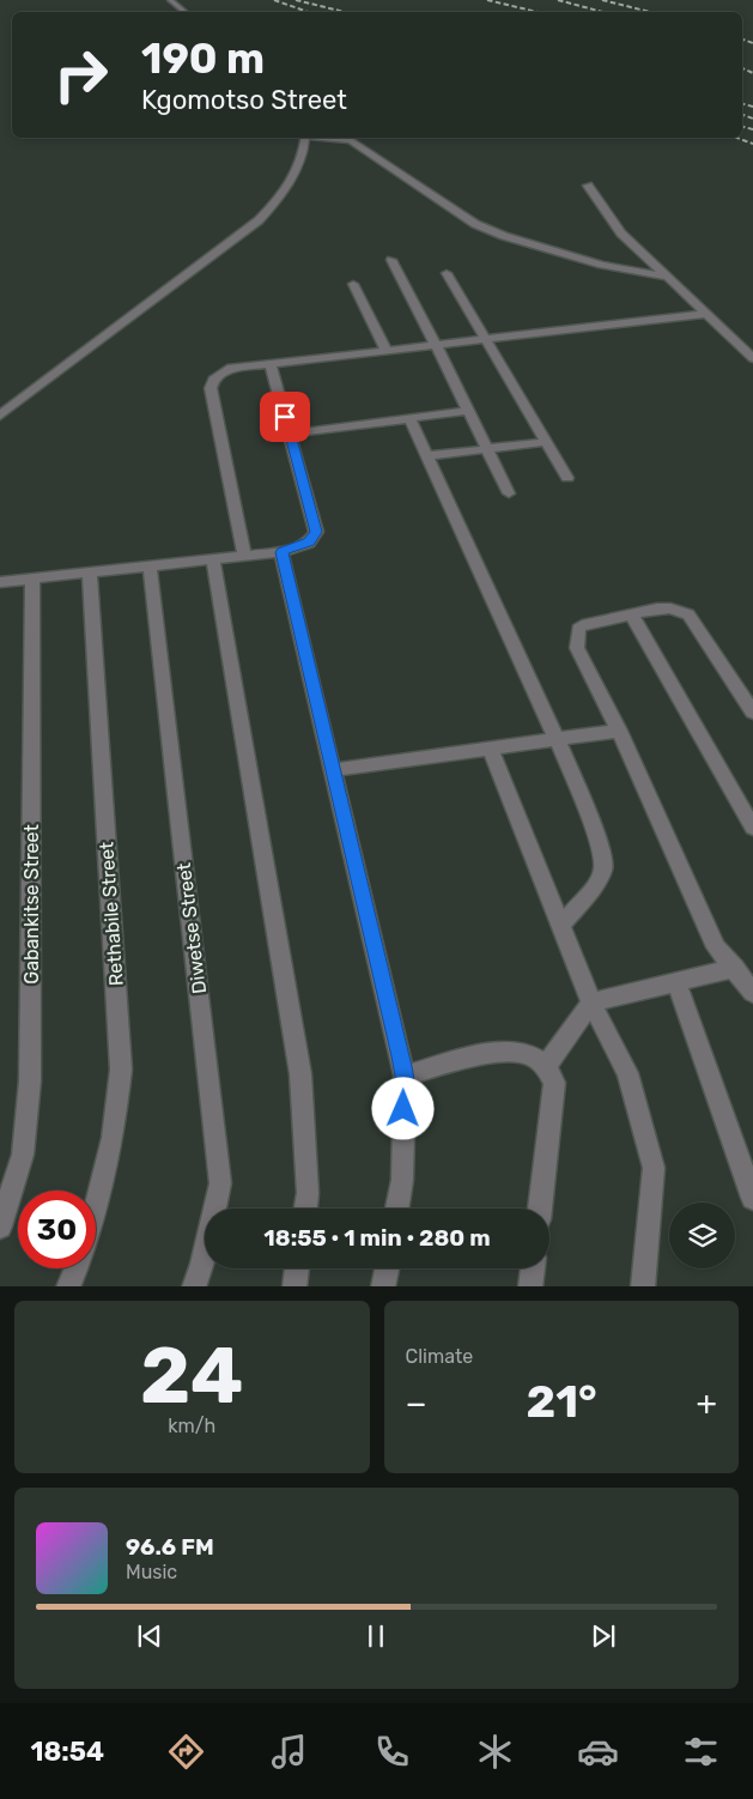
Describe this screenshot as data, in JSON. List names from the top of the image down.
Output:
{
  "streets": {
    "street": ["Gabankitse Street", "Rethabile Street", "Diwetse Street"]
  },
  "page": {
    "turn": ["190 m", "Kgomotso Street"],
    "limit": "30",
    "trip": "18:55 · 1 min · 280 m",
    "tile": [
      ["24", "km/h"],
      "Climate"
    ],
    "heat": ["−", "21°", "+"],
    "song": ["96.6 FM", "Music"],
    "tabs": "18:54"
  }
}
